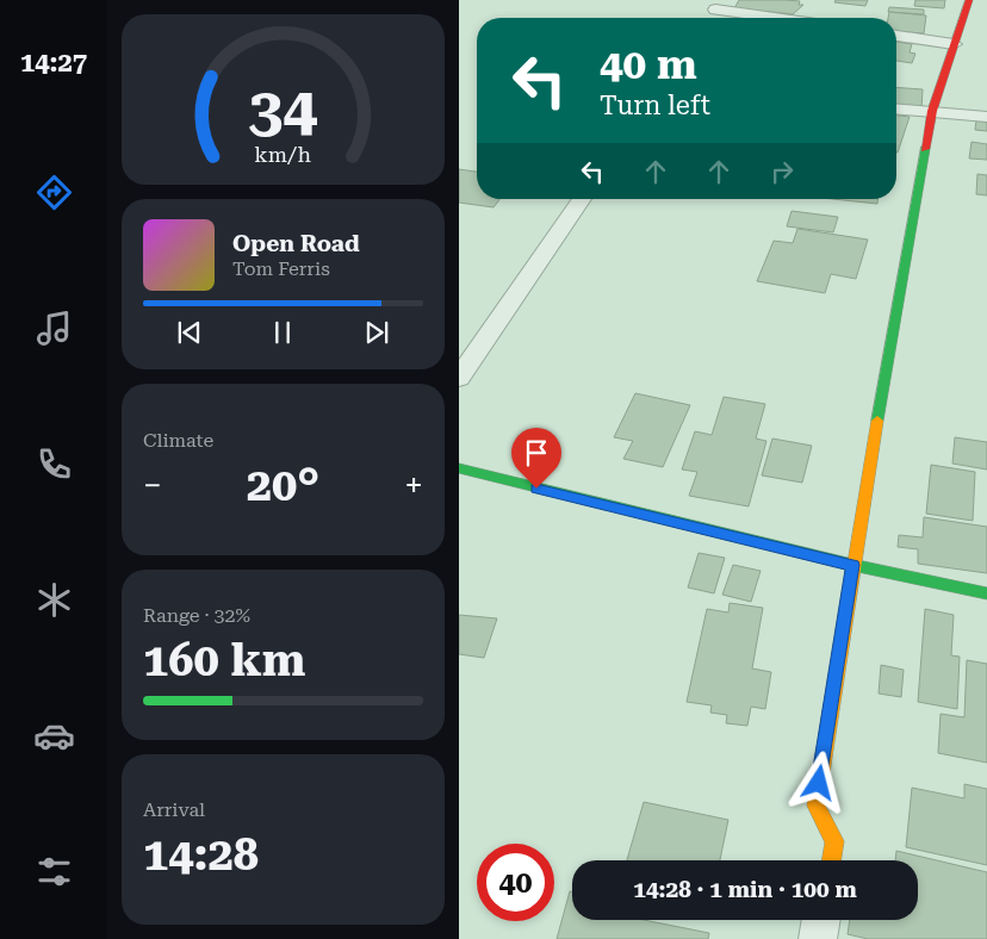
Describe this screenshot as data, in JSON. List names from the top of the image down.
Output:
{
  "page": {
    "tabs": "14:27",
    "turn": ["40 m", "Turn left"],
    "song": ["Open Road", "Tom Ferris"],
    "tile": [
      "Climate",
      ["Range · 32%", "160 km"],
      ["Arrival", "14:28"]
    ],
    "heat": ["−", "20°", "+"],
    "limit": "40",
    "trip": "14:28 · 1 min · 100 m",
    "gauge": ["34", "km/h"]
  }
}
